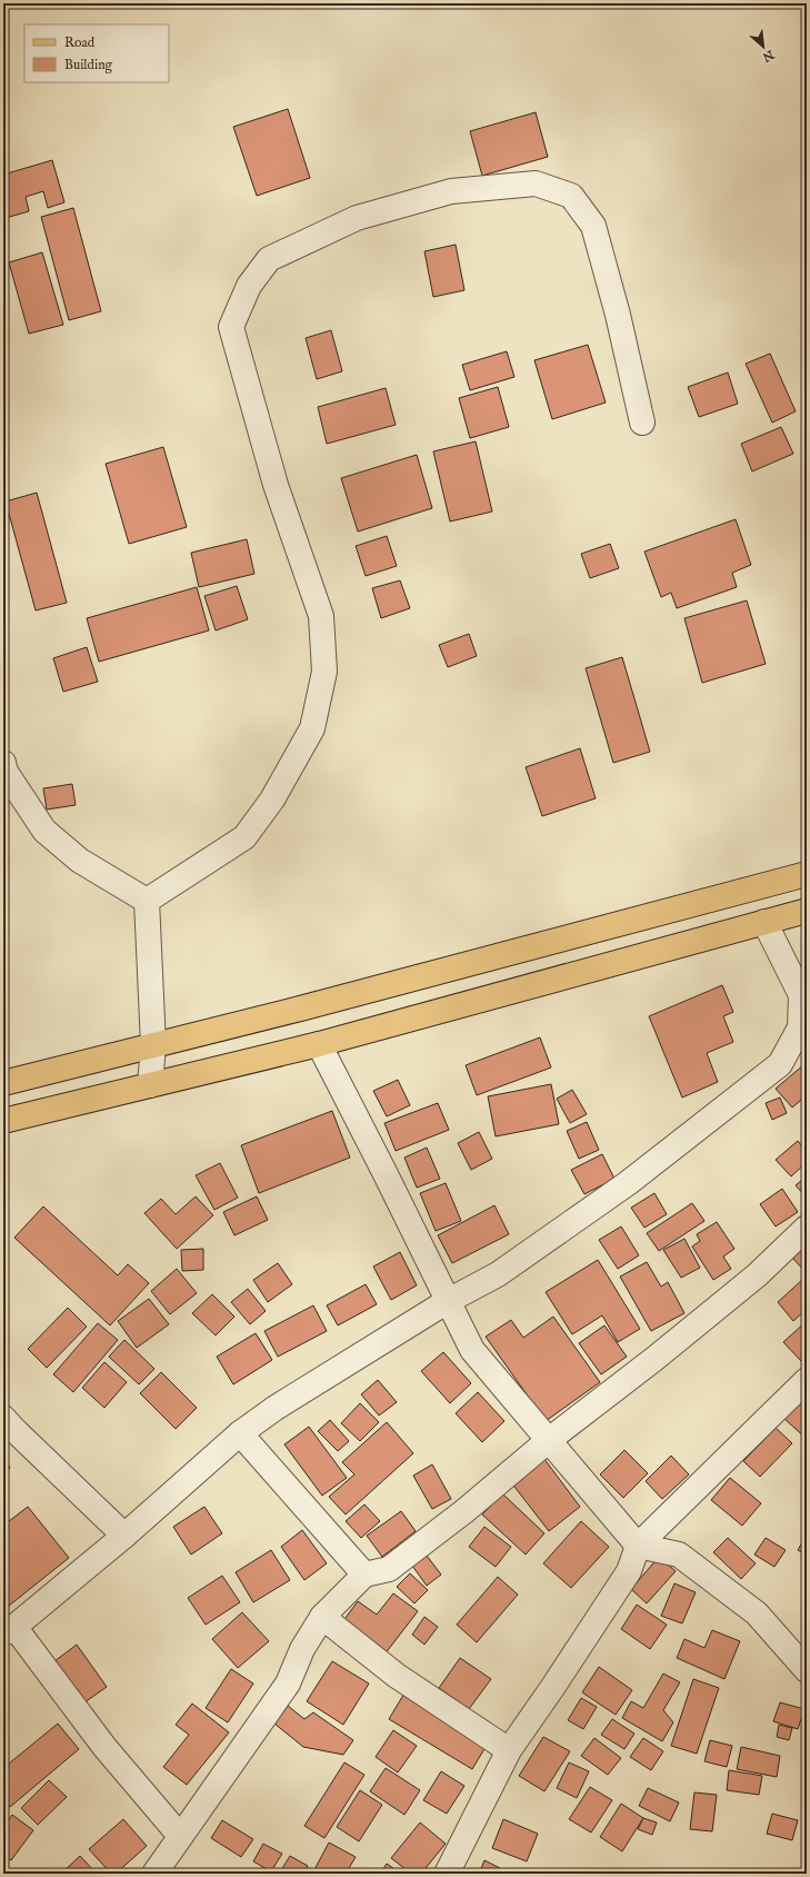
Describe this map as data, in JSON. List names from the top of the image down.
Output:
{
  "legend": ["Road", "Building"],
  "north": "bottom right"
}
